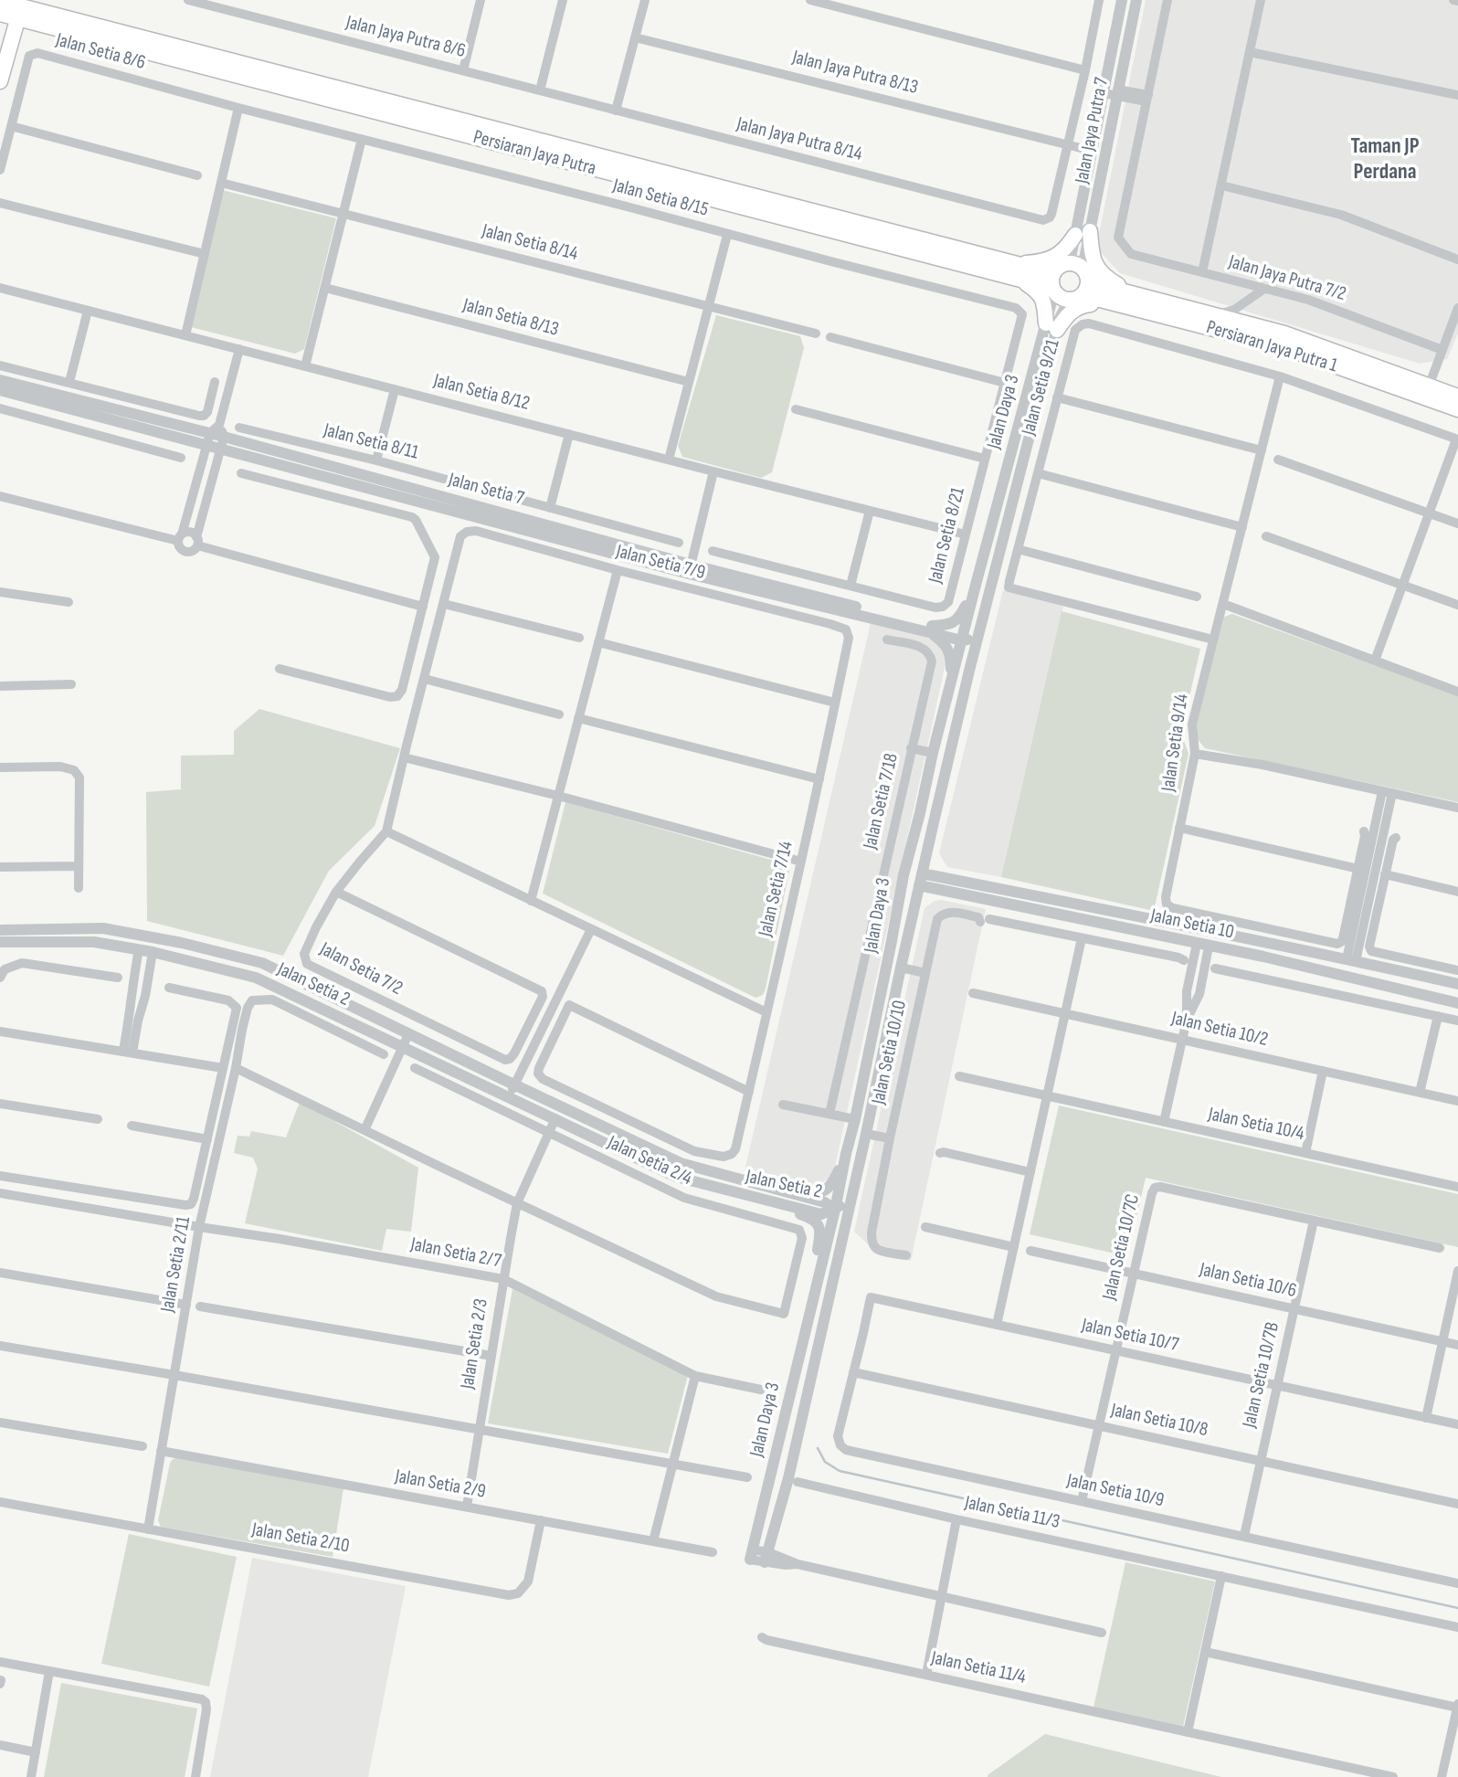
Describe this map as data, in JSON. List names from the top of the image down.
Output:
{
  "streets": {
    "main road": ["Persiaran Jaya Putra", "Persiaran Jaya Putra 1"],
    "street": [
      "Jalan Jaya Putra 8/6",
      "Jalan Setia 8/6",
      "Jalan Jaya Putra 8/13",
      "Jalan Jaya Putra 7",
      "Jalan Jaya Putra 8/14",
      "Jalan Setia 8/15",
      "Jalan Setia 8/14",
      "Jalan Jaya Putra 7/2",
      "Jalan Setia 8/13",
      "Jalan Setia 9/21",
      "Jalan Setia 8/12",
      "Jalan Daya 3",
      "Jalan Setia 8/11",
      "Jalan Setia 7",
      "Jalan Setia 8/21",
      "Jalan Setia 7/9",
      "Jalan Setia 9/14",
      "Jalan Setia 7/18",
      "Jalan Setia 7/14",
      "Jalan Setia 10",
      "Jalan Setia 7/2",
      "Jalan Setia 2",
      "Jalan Setia 10/2",
      "Jalan Setia 10/10",
      "Jalan Setia 10/4",
      "Jalan Setia 2/4",
      "Jalan Setia 10/7C",
      "Jalan Setia 2/7",
      "Jalan Setia 2/11",
      "Jalan Setia 10/6",
      "Jalan Setia 10/7",
      "Jalan Setia 2/3",
      "Jalan Setia 10/7B",
      "Jalan Setia 10/8",
      "Jalan Setia 2/9",
      "Jalan Setia 10/9",
      "Jalan Setia 11/3",
      "Jalan Setia 2/10",
      "Jalan Setia 11/4"
    ]
  },
  "crossings": [
    ["Jalan Jaya Putra 8/6", "Jalan Jaya Putra 8/14"],
    ["Jalan Setia 8/6", "Jalan Setia 8/15"],
    ["Jalan Jaya Putra 8/13", "Jalan Jaya Putra 8/14"],
    ["Jalan Jaya Putra 7", "Persiaran Jaya Putra"],
    ["Jalan Jaya Putra 7", "Persiaran Jaya Putra 1"],
    ["Jalan Jaya Putra 7", "Jalan Daya 3"],
    ["Persiaran Jaya Putra", "Persiaran Jaya Putra 1"],
    ["Persiaran Jaya Putra", "Jalan Daya 3"],
    ["Jalan Setia 8/15", "Jalan Setia 8/21"],
    ["Persiaran Jaya Putra 1", "Jalan Daya 3"],
    ["Jalan Setia 9/21", "Jalan Setia 9/14"],
    ["Jalan Setia 8/12", "Jalan Setia 8/21"],
    ["Jalan Daya 3", "Jalan Setia 7"],
    ["Jalan Daya 3", "Jalan Setia 10"],
    ["Jalan Daya 3", "Jalan Setia 2"],
    ["Jalan Setia 7/9", "Jalan Setia 7/14"],
    ["Jalan Setia 2", "Jalan Setia 2/3"],
    ["Jalan Setia 2/4", "Jalan Setia 2/3"],
    ["Jalan Setia 10/7C", "Jalan Setia 10/6"],
    ["Jalan Setia 10/7C", "Jalan Setia 10/7"],
    ["Jalan Setia 10/7C", "Jalan Setia 10/7B"],
    ["Jalan Setia 10/7C", "Jalan Setia 10/8"],
    ["Jalan Setia 10/7C", "Jalan Setia 10/9"],
    ["Jalan Setia 2/7", "Jalan Setia 2/11"],
    ["Jalan Setia 2/7", "Jalan Setia 2/3"],
    ["Jalan Setia 2/11", "Jalan Setia 2/9"],
    ["Jalan Setia 2/11", "Jalan Setia 2/10"],
    ["Jalan Setia 10/6", "Jalan Setia 10/7B"],
    ["Jalan Setia 10/7", "Jalan Setia 10/7B"],
    ["Jalan Setia 10/7", "Jalan Setia 10/8"],
    ["Jalan Setia 10/7", "Jalan Setia 10/9"],
    ["Jalan Setia 2/3", "Jalan Setia 2/9"],
    ["Jalan Setia 10/7B", "Jalan Setia 10/8"],
    ["Jalan Setia 10/7B", "Jalan Setia 10/9"],
    ["Jalan Setia 10/8", "Jalan Setia 10/9"],
    ["Jalan Setia 2/9", "Jalan Setia 2/10"]
  ],
  "districts": ["Taman JP Perdana"]
}
